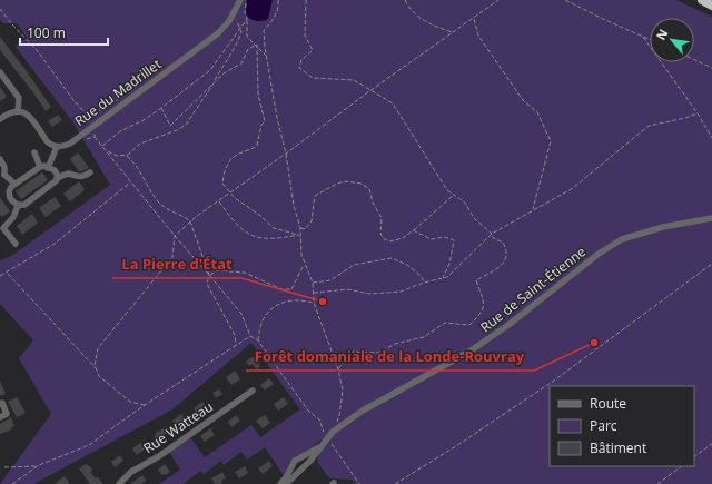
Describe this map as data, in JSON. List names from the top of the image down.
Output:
{
  "streets": {
    "street": ["Rue du Madrillet", "Rue de Saint-Étienne", "Rue Watteau"]
  },
  "places": ["La Pierre d'État", "Forêt domaniale de la Londe-Rouvray"],
  "legend": ["Route", "Parc", "Bâtiment"],
  "scale_bar": "100 m",
  "north": "top left"
}
